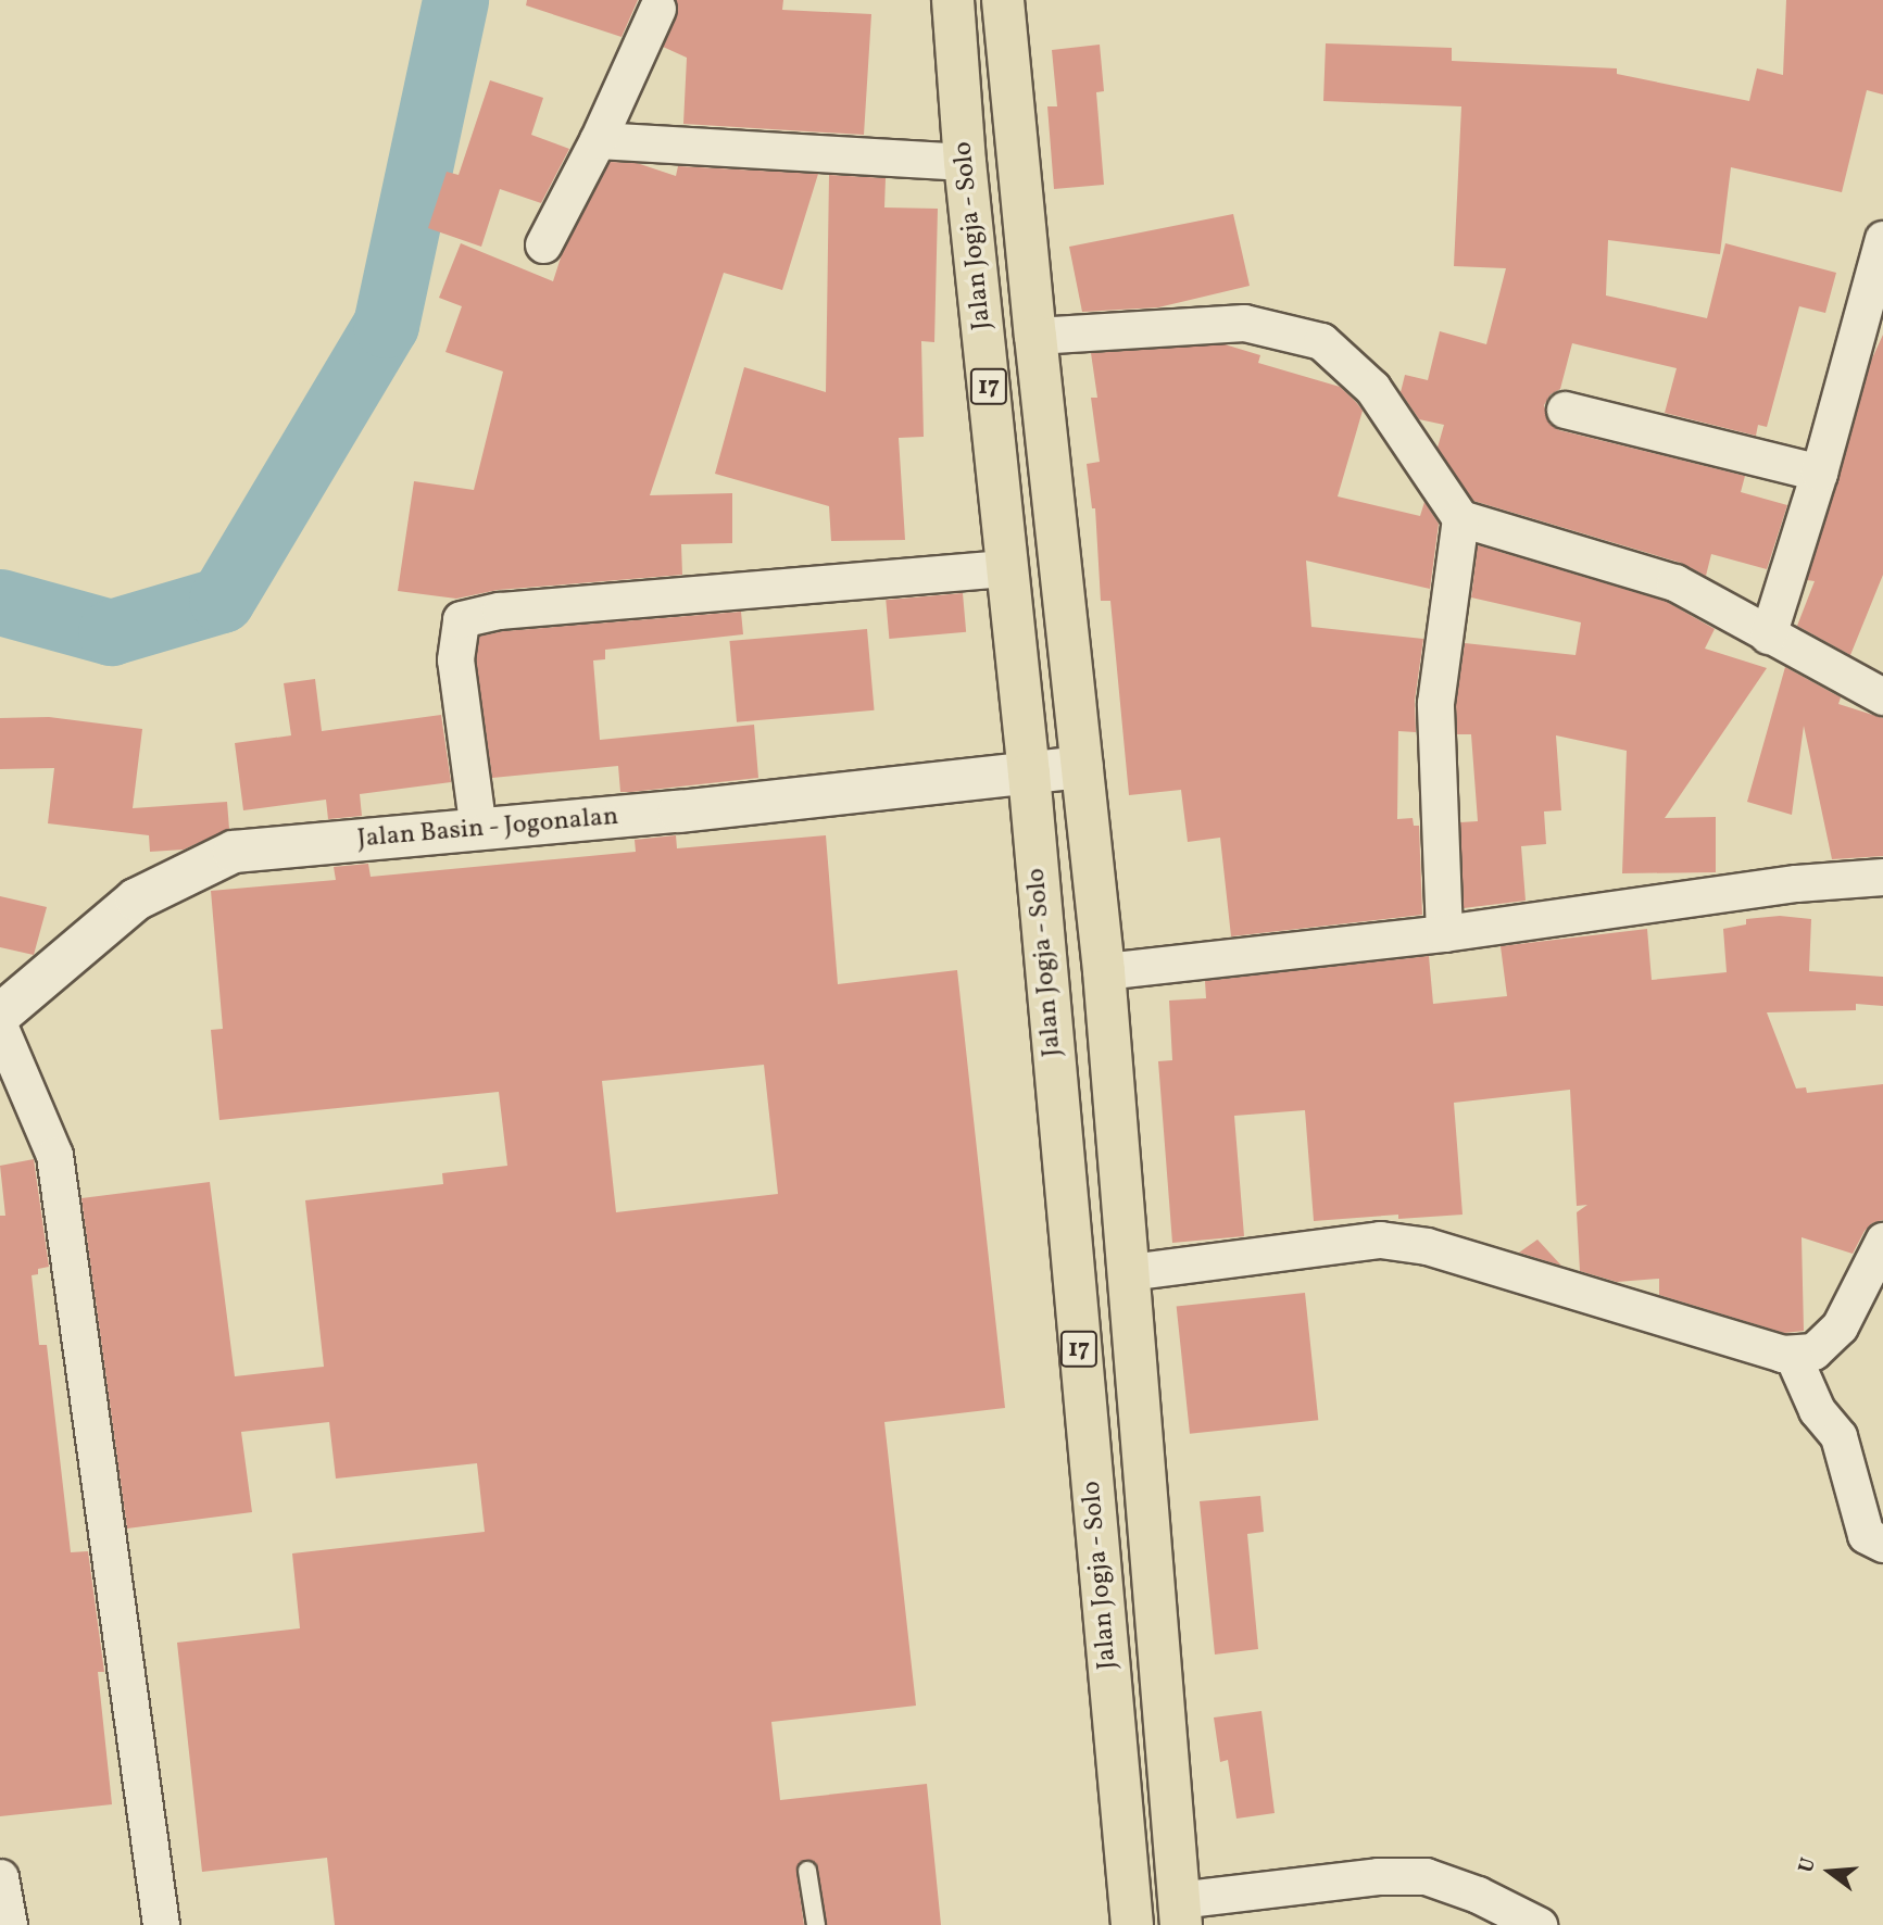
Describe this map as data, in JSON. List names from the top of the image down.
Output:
{
  "streets": {
    "highway": ["Jalan Jogja - Solo", "17"],
    "main road": ["Jalan Basin - Jogonalan"]
  },
  "crossings": [
    ["Jalan Jogja - Solo", "Jalan Basin - Jogonalan"]
  ],
  "north": "left"
}
